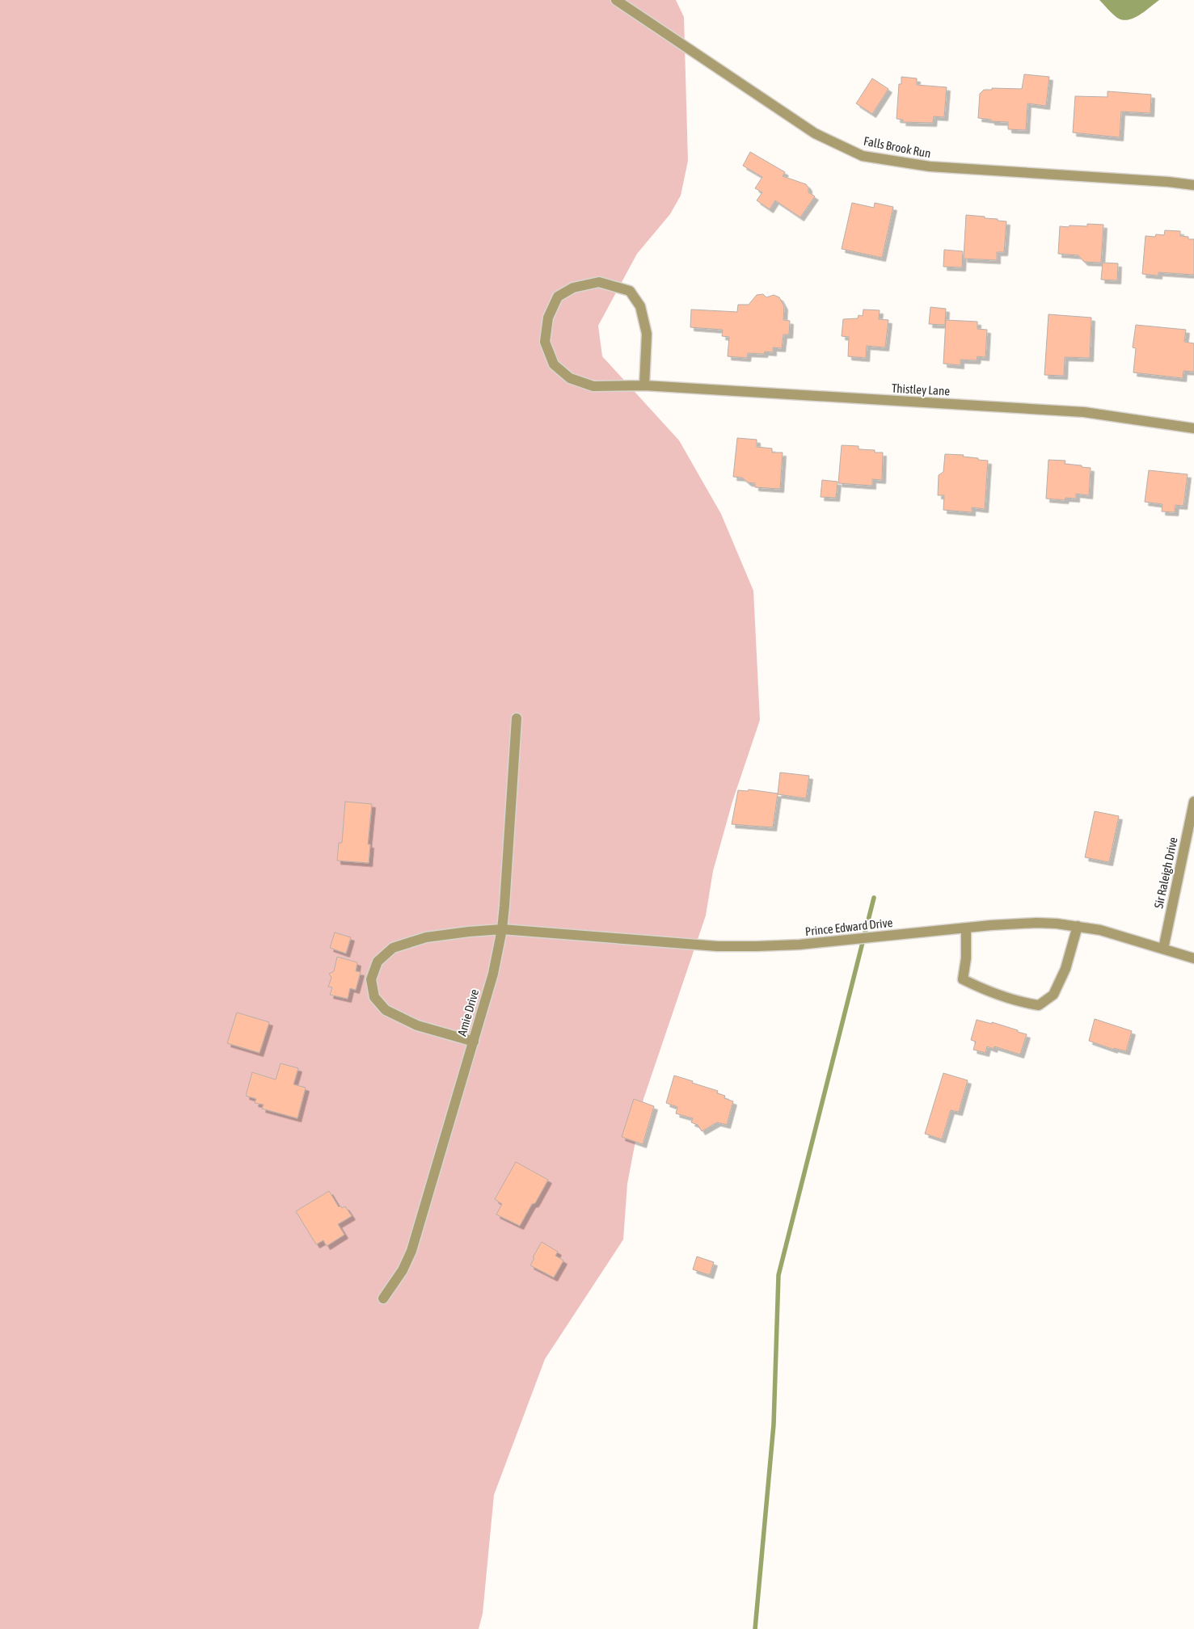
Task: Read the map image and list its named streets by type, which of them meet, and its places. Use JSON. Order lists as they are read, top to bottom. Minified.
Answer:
{"streets":{"street":["Falls Brook Run","Thistley Lane","Sir Raleigh Drive","Prince Edward Drive","Amie Drive"]},"crossings":[["Sir Raleigh Drive","Prince Edward Drive"],["Prince Edward Drive","Amie Drive"]]}
